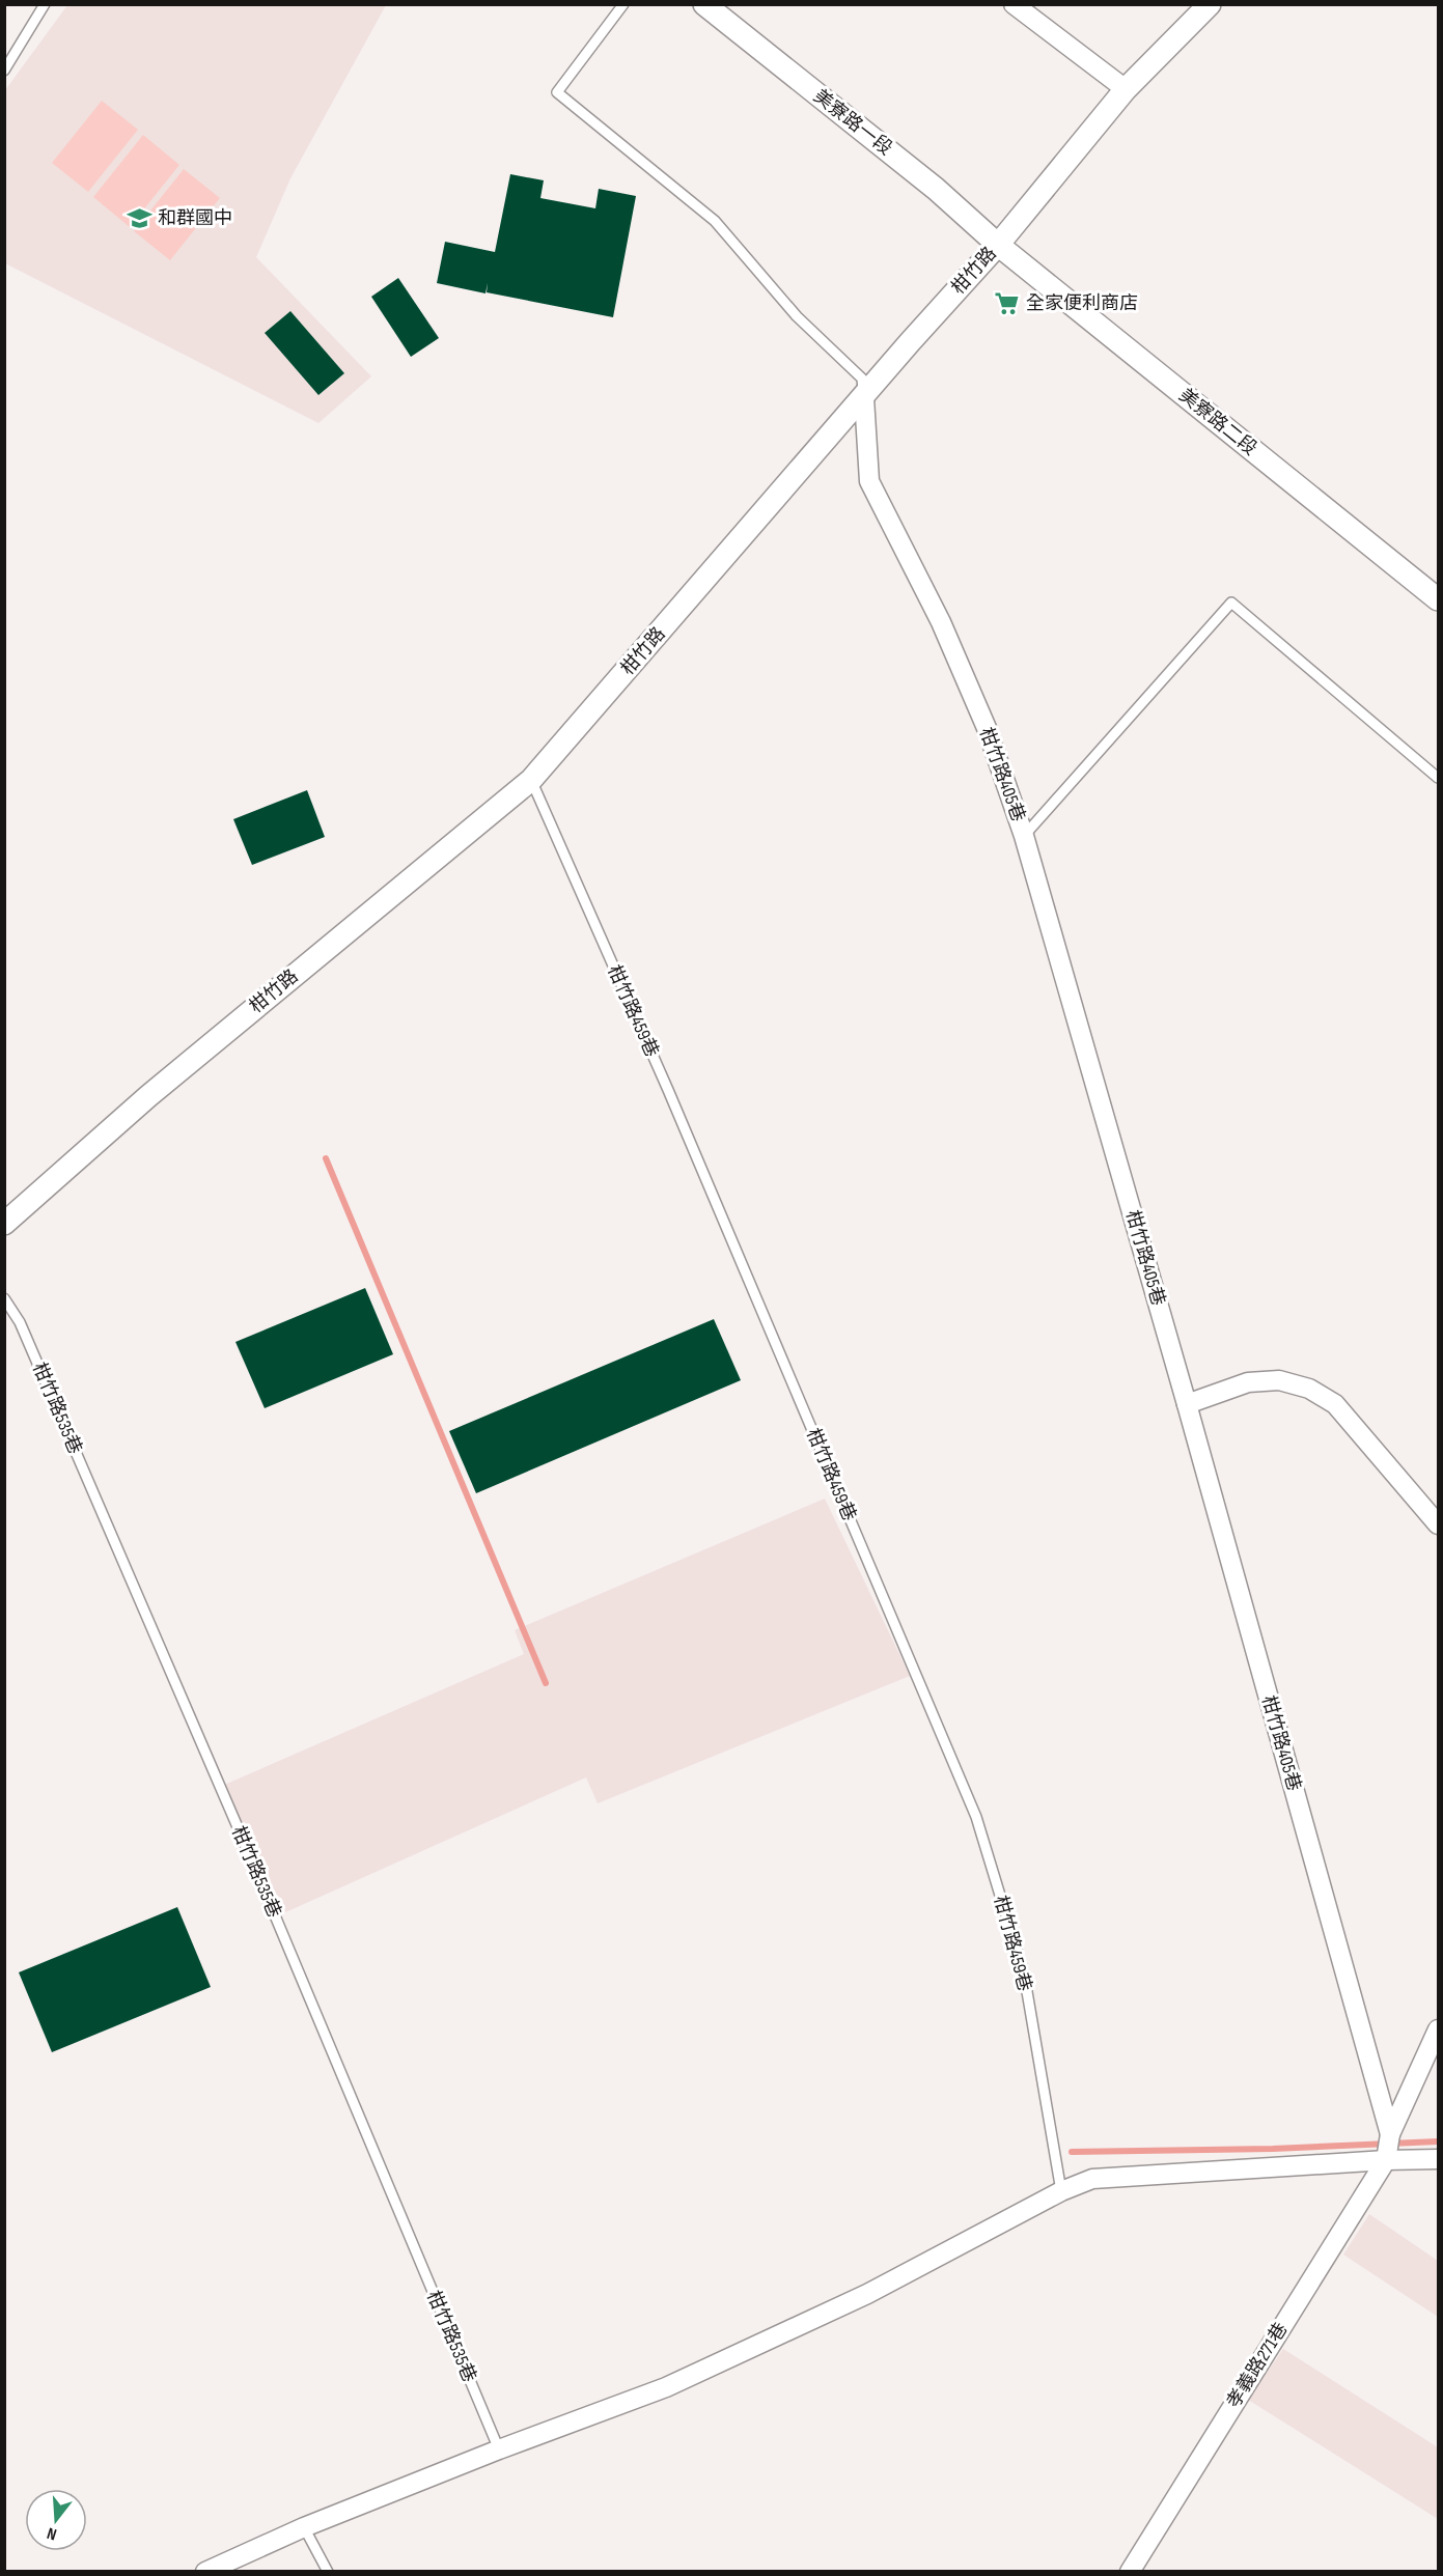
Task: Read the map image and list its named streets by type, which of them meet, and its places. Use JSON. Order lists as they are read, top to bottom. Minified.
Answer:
{"streets":{"street":["美寮路一段","柑竹路","美寮路二段","柑竹路405巷","孝義路271巷"],"lane":["柑竹路459巷","柑竹路535巷"]},"crossings":[["美寮路一段","柑竹路"],["美寮路一段","美寮路二段"],["柑竹路","美寮路二段"],["柑竹路","柑竹路405巷"],["柑竹路","柑竹路459巷"]],"places":{"school or university":["和群國中"],"supermarket":["全家便利商店"]},"north":"bottom"}
